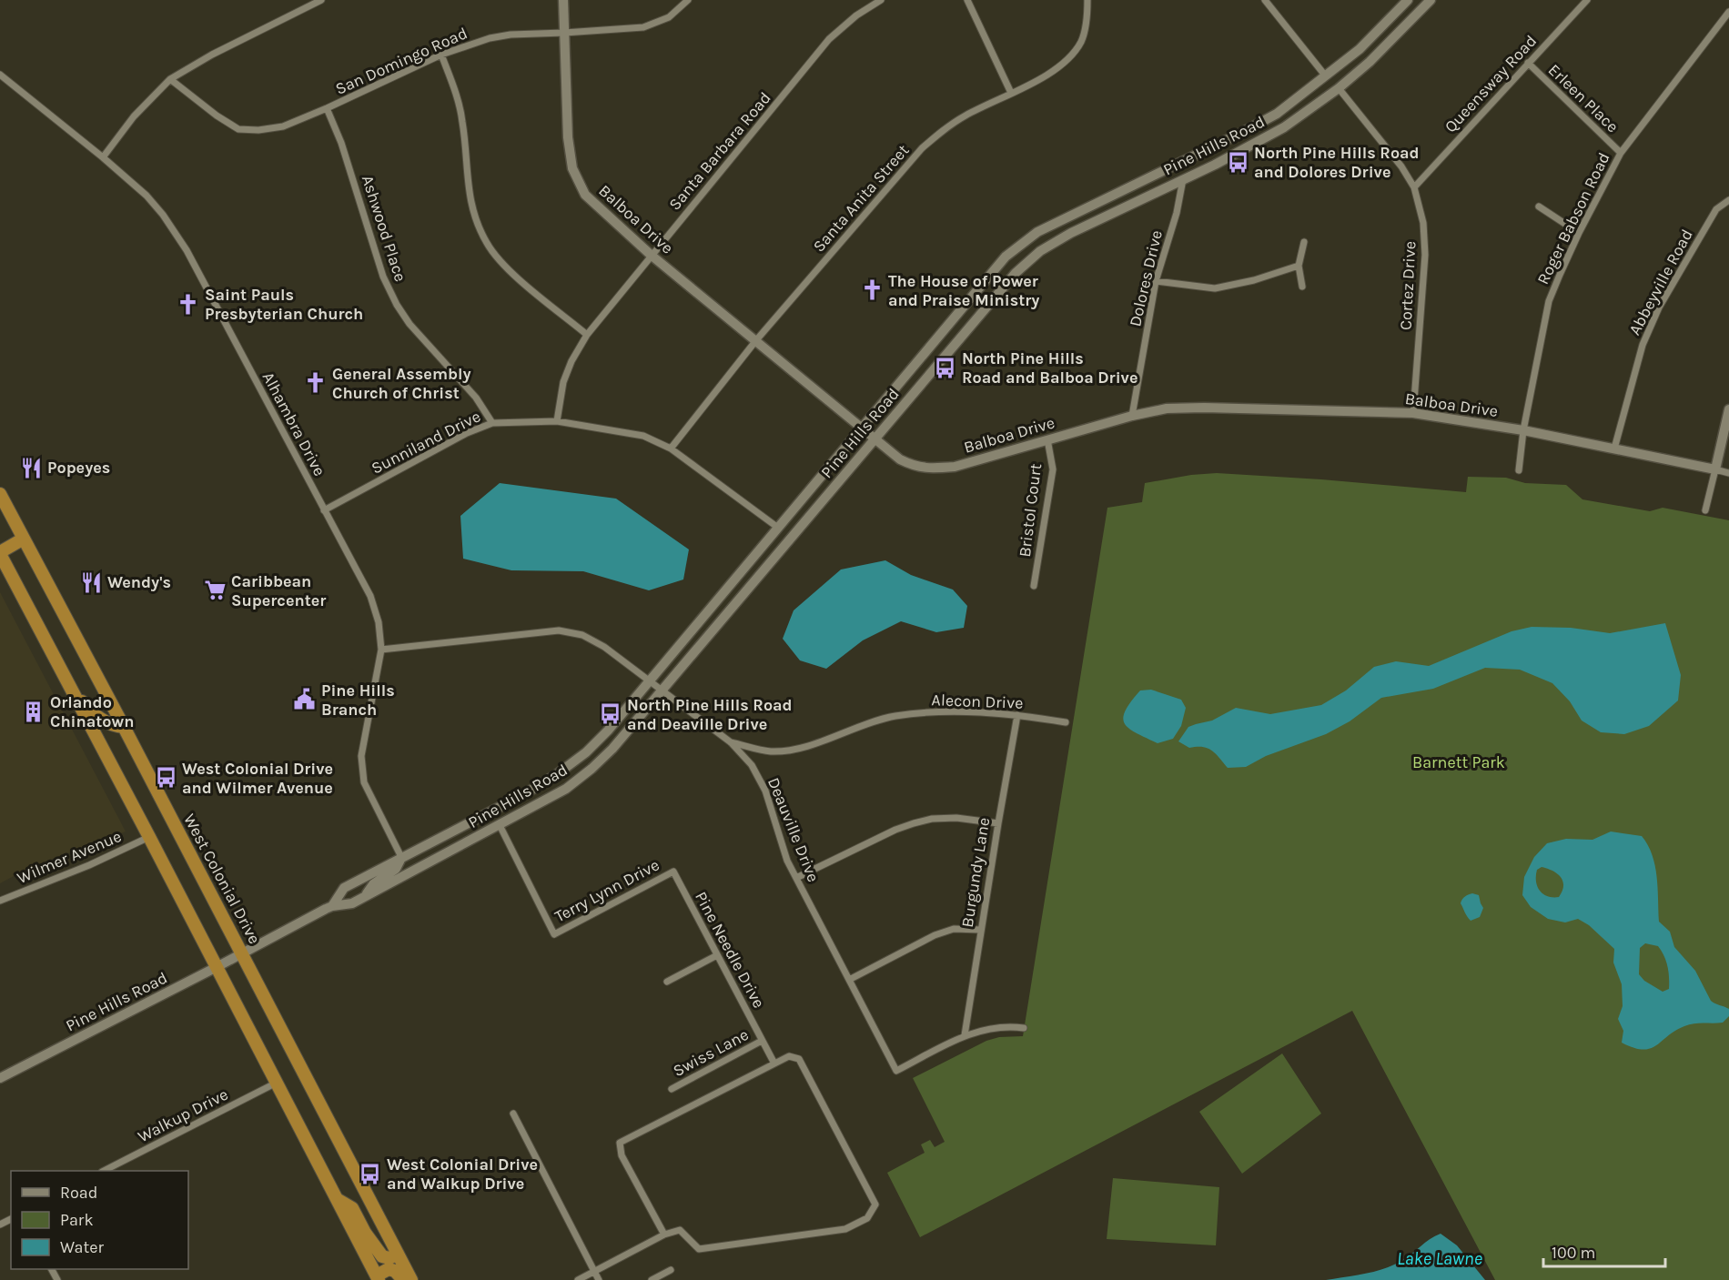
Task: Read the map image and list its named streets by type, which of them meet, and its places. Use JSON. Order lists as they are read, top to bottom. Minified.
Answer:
{"streets":{"highway":["West Colonial Drive"],"main road":["Pine Hills Road","Balboa Drive"],"street":["San Domingo Road","Queensway Road","Erleen Place","Santa Barbara Road","Santa Anita Street","Roger Babson Road","Ashwood Place","Dolores Drive","Abbeyville Road","Cortez Drive","Alhambra Drive","Sunniland Drive","Bristol Court","Alecon Drive","Deauville Drive","Wilmer Avenue","Burgundy Lane","Terry Lynn Drive","Pine Needle Drive","Swiss Lane","Walkup Drive"]},"crossings":[["San Domingo Road","Balboa Drive"],["San Domingo Road","Ashwood Place"],["Queensway Road","Erleen Place"],["Queensway Road","Cortez Drive"],["Erleen Place","Roger Babson Road"],["Pine Hills Road","Balboa Drive"],["Pine Hills Road","Dolores Drive"],["Pine Hills Road","Cortez Drive"],["Pine Hills Road","Alhambra Drive"],["Pine Hills Road","Sunniland Drive"],["Pine Hills Road","Deauville Drive"],["Pine Hills Road","West Colonial Drive"],["Pine Hills Road","Terry Lynn Drive"],["Santa Barbara Road","Balboa Drive"],["Santa Barbara Road","Sunniland Drive"],["Santa Anita Street","Balboa Drive"],["Santa Anita Street","Sunniland Drive"],["Roger Babson Road","Balboa Drive"],["Balboa Drive","Dolores Drive"],["Balboa Drive","Abbeyville Road"],["Balboa Drive","Cortez Drive"],["Balboa Drive","Bristol Court"],["Ashwood Place","Sunniland Drive"],["Alhambra Drive","Sunniland Drive"],["Alhambra Drive","Deauville Drive"],["Alecon Drive","Deauville Drive"],["Alecon Drive","Burgundy Lane"],["Deauville Drive","Burgundy Lane"],["Terry Lynn Drive","Pine Needle Drive"],["Pine Needle Drive","Swiss Lane"]],"water":["Lake Lawne"],"parks":["Barnett Park"],"places":{"bus stop":["North Pine Hills Road and Dolores Drive","North Pine Hills Road and Balboa Drive","North Pine Hills Road and Deaville Drive","West Colonial Drive and Wilmer Avenue","West Colonial Drive and Walkup Drive"],"church":["The House of Power and Praise Ministry","Saint Pauls Presbyterian Church","General Assembly Church of Christ"],"restaurant":["Popeyes","Wendy's"],"supermarket":["Caribbean Supercenter"],"public building":["Pine Hills Branch"],"building":["Orlando Chinatown"]},"legend":["Road","Park","Water"],"scale_bar":"100 m"}
